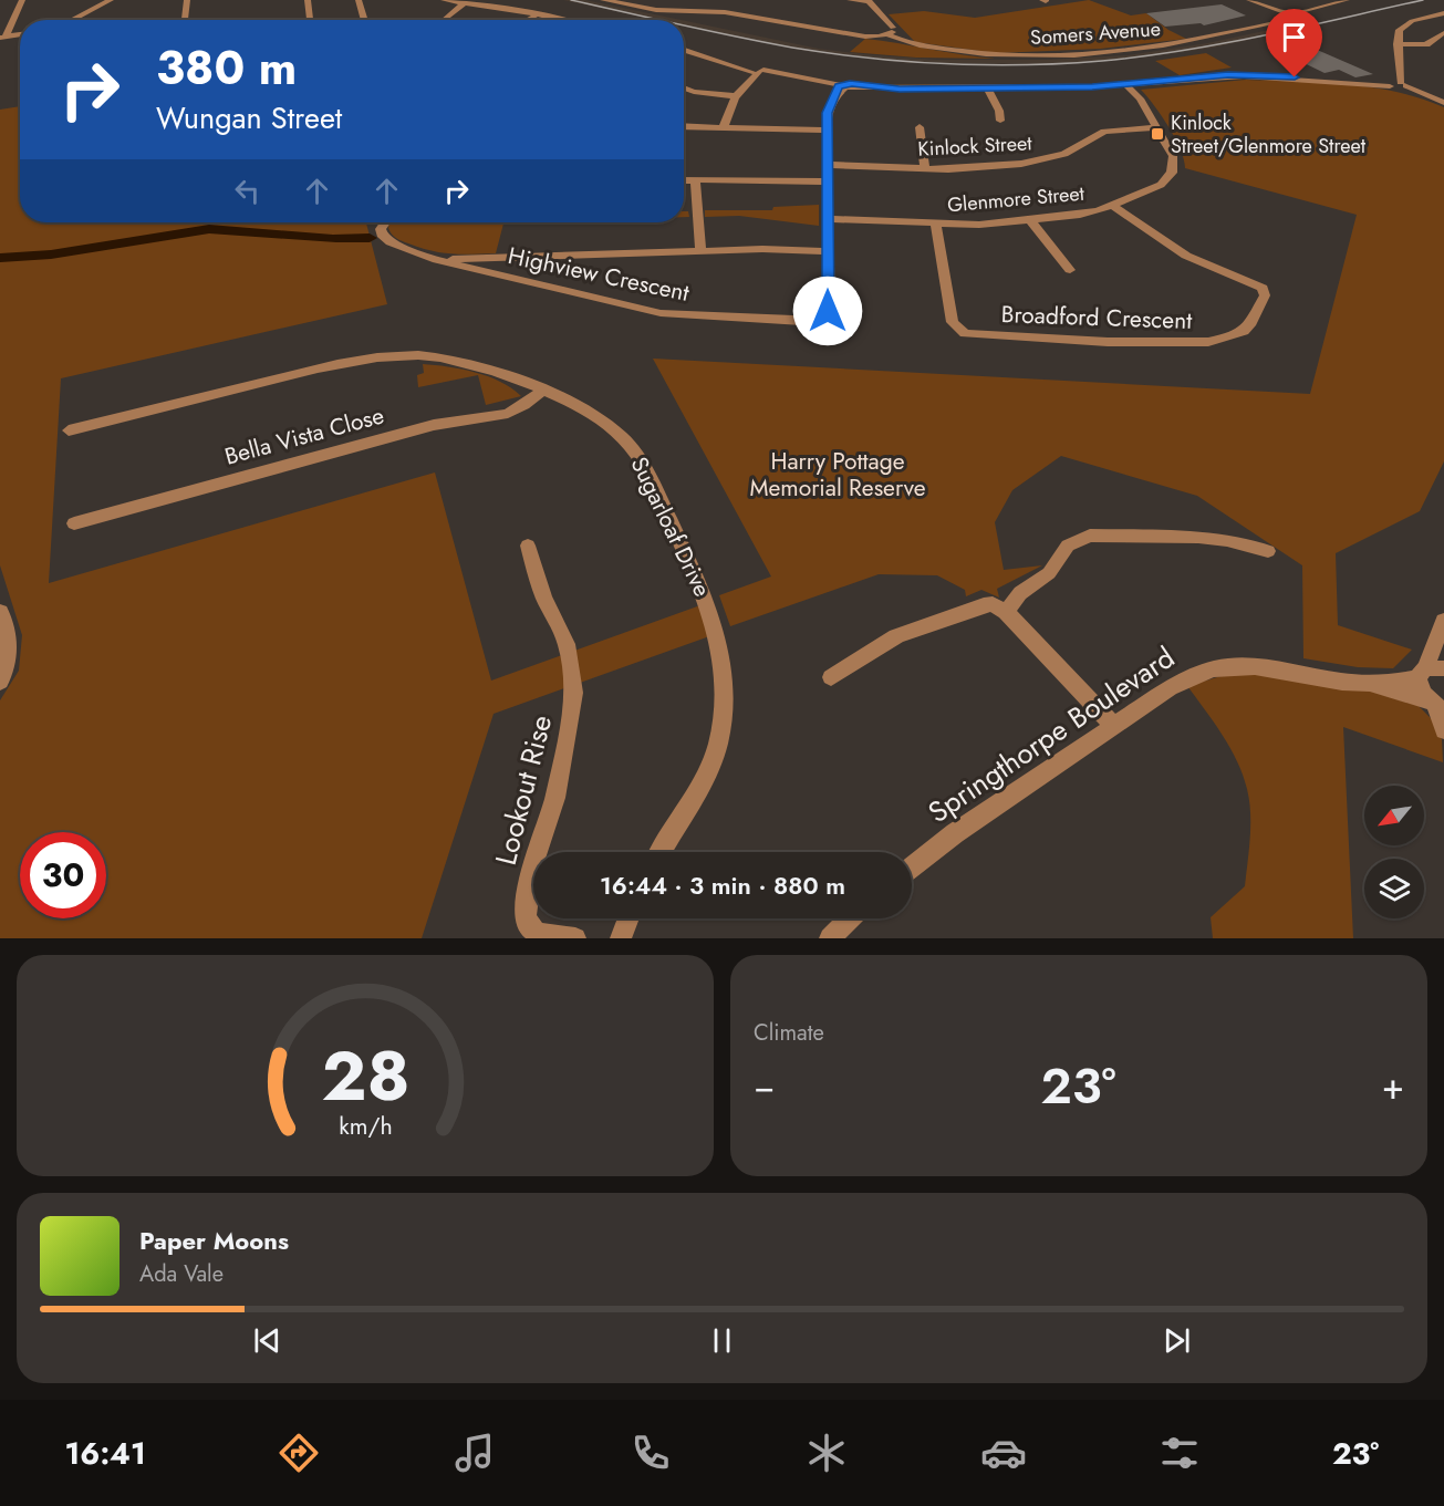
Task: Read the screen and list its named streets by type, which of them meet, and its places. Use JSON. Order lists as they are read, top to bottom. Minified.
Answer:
{"streets":{"street":["Somers Avenue","Kinlock Street","Glenmore Street","Highview Crescent","Broadford Crescent","Bella Vista Close","Sugarloaf Drive","Springthorpe Boulevard","Lookout Rise"]},"crossings":[["Kinlock Street","Glenmore Street"],["Kinlock Street","Highview Crescent"],["Glenmore Street","Highview Crescent"],["Glenmore Street","Broadford Crescent"],["Bella Vista Close","Sugarloaf Drive"]],"parks":["Harry Pottage Memorial Reserve"],"places":{"transit":["Kinlock Street/Glenmore Street"]},"north":"bottom left","page":{"turn":["380 m","Wungan Street"],"limit":"30","trip":"16:44 · 3 min · 880 m","tile":"Climate","heat":["−","23°","+"],"song":["Paper Moons","Ada Vale"],"tabs":["16:41","23°"],"gauge":["28","km/h"]}}
